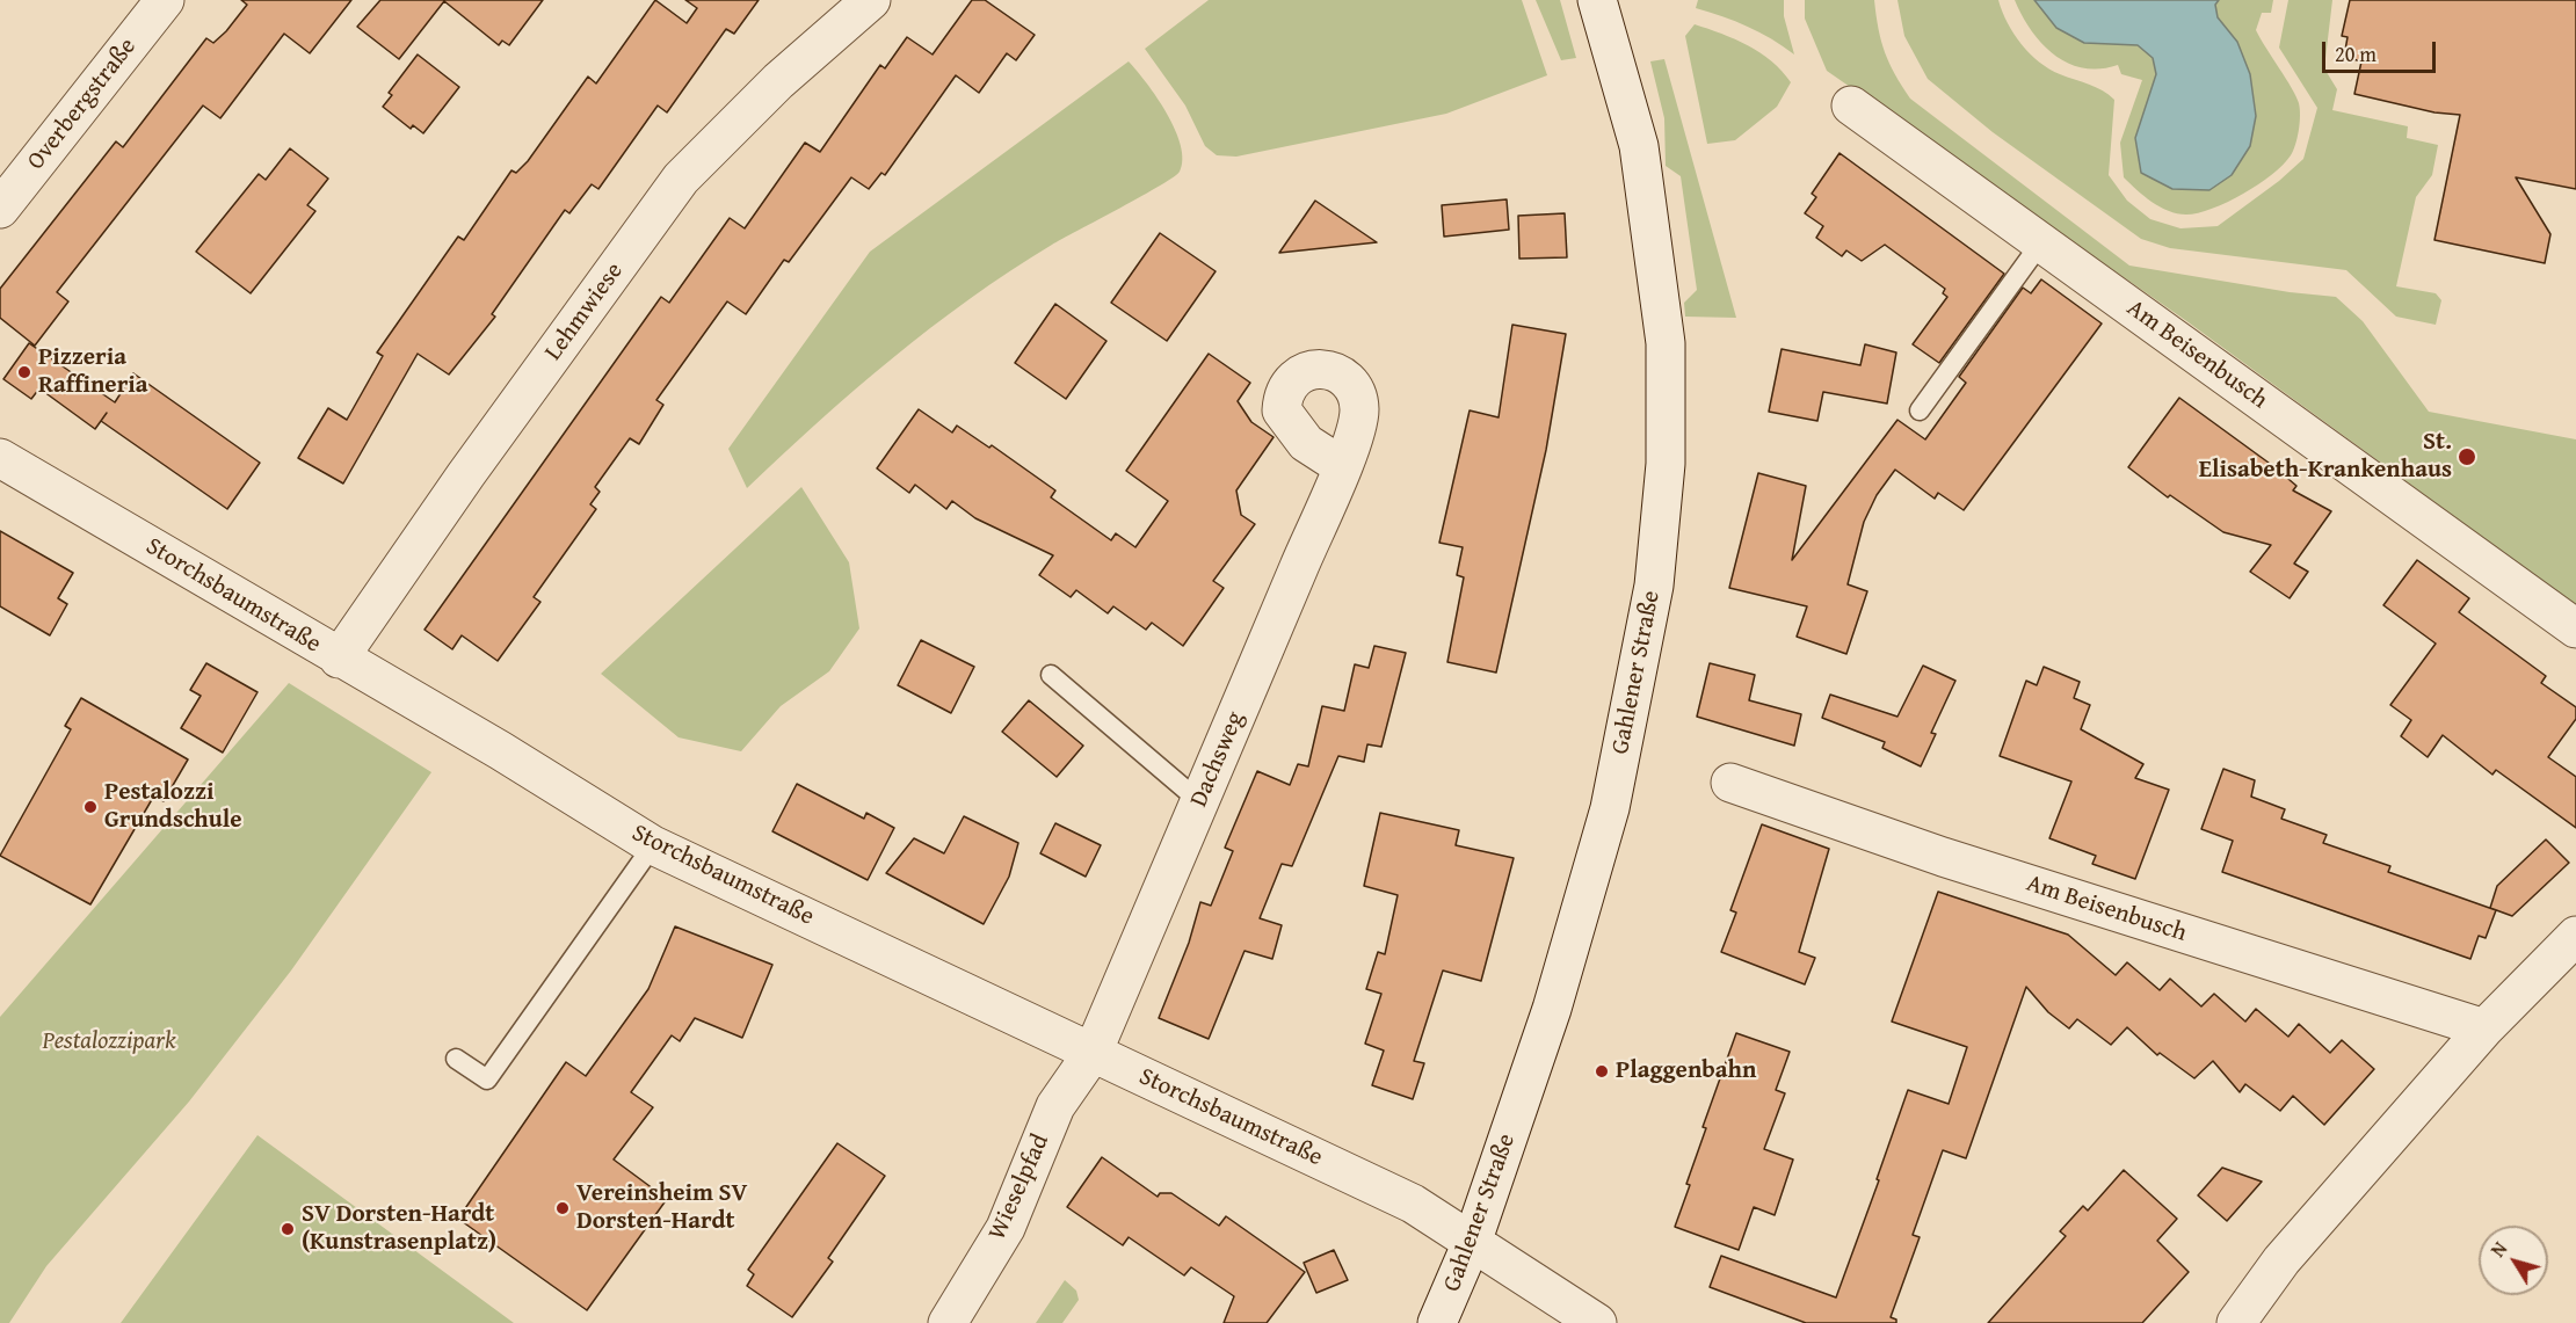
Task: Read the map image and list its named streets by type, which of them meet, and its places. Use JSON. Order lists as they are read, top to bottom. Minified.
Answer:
{"streets":{"street":["Overbergstraße","Lehmwiese","Am Beisenbusch","Storchsbaumstraße","Gahlener Straße","Dachsweg","Wieselpfad"]},"crossings":[["Lehmwiese","Storchsbaumstraße"],["Storchsbaumstraße","Gahlener Straße"],["Storchsbaumstraße","Dachsweg"],["Storchsbaumstraße","Wieselpfad"],["Dachsweg","Wieselpfad"]],"parks":["Pestalozzipark"],"places":["Pizzeria Raffineria","St. Elisabeth-Krankenhaus","Pestalozzi Grundschule","Plaggenbahn","Vereinsheim SV Dorsten-Hardt","SV Dorsten-Hardt (Kunstrasenplatz)"],"scale_bar":"20 m","north":"top left"}
